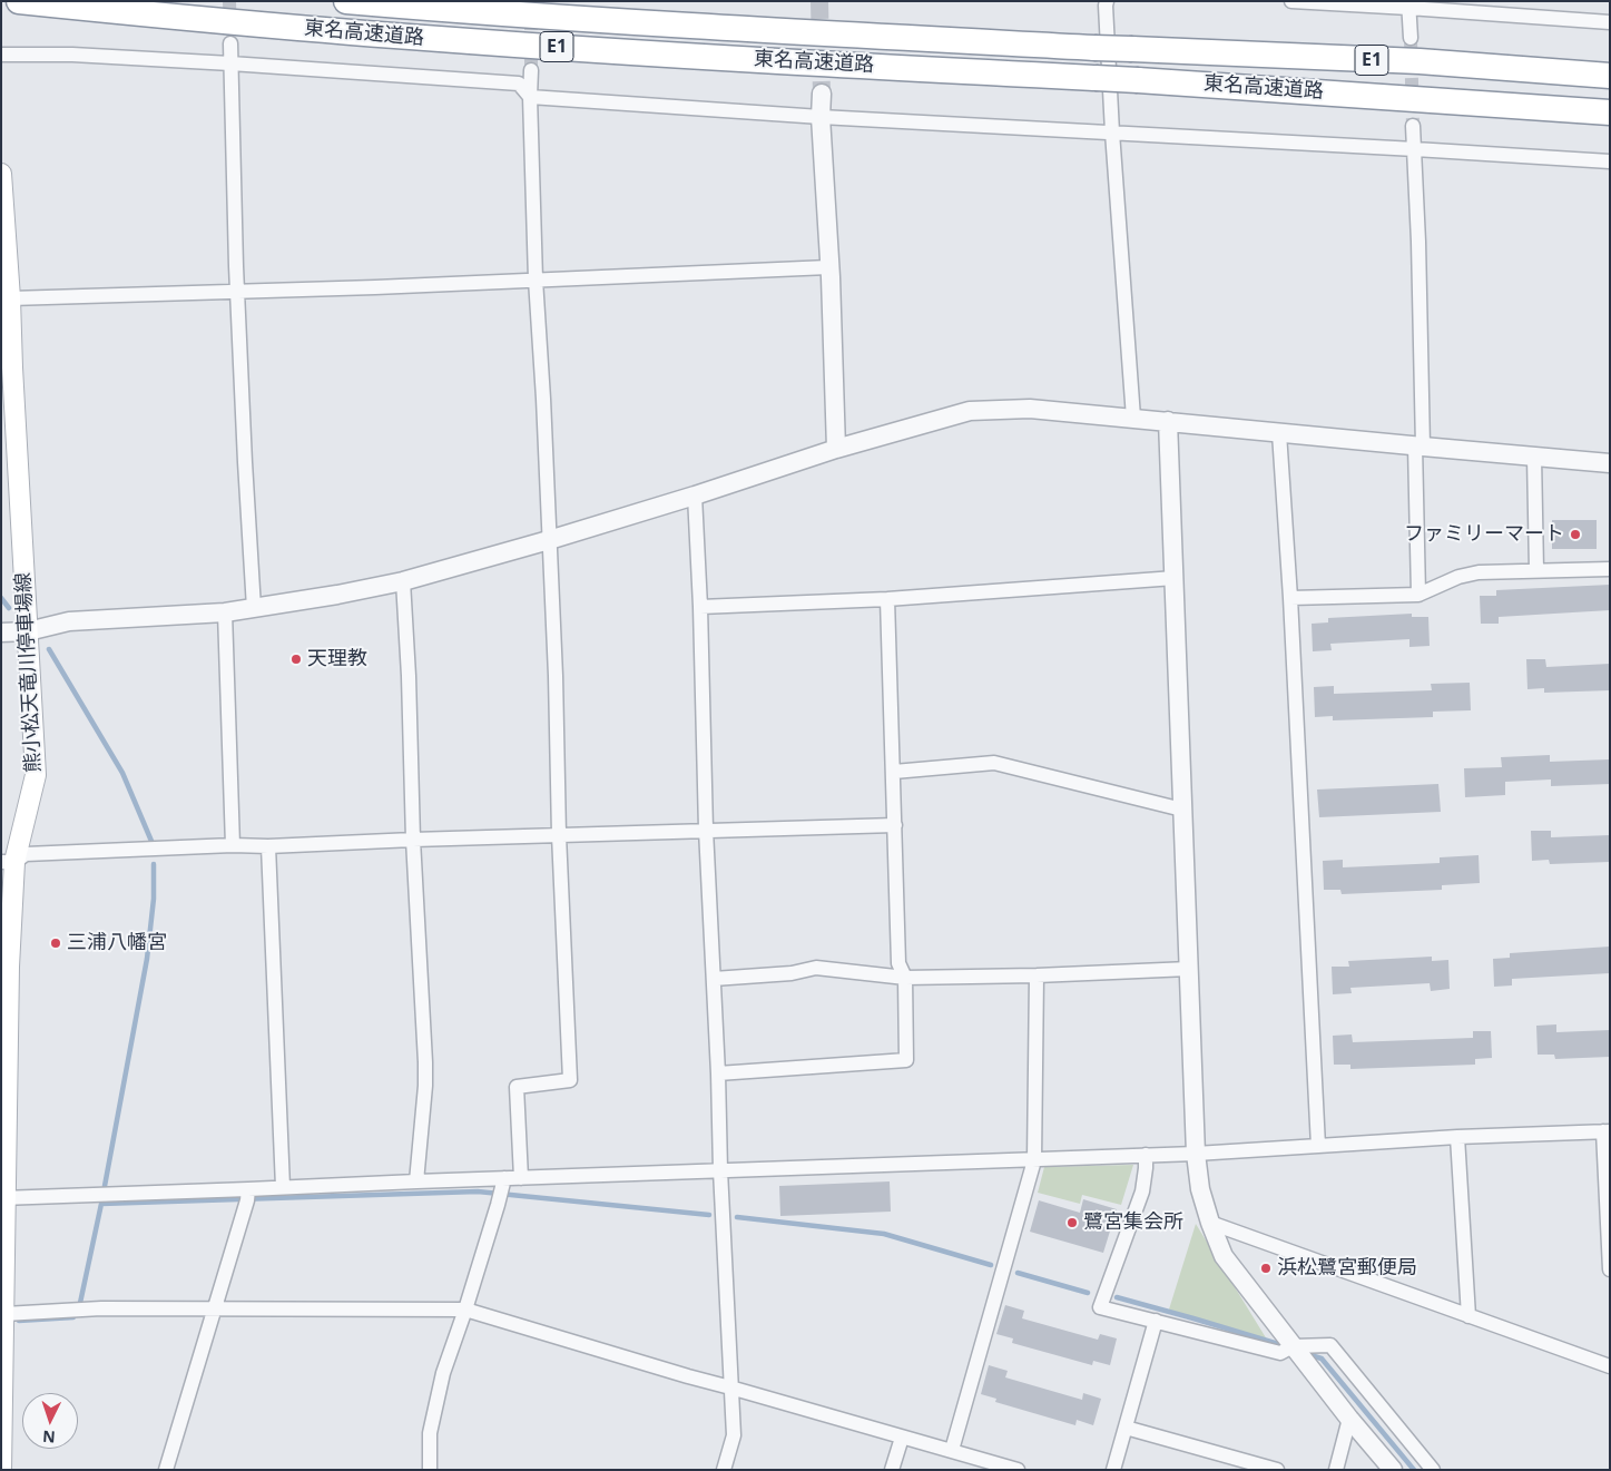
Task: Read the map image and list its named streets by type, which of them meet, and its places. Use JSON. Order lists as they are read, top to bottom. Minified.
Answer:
{"streets":{"highway":["東名高速道路","E1"],"main road":["熊小松天竜川停車場線"]},"places":["ファミリーマート","天理教","三浦八幡宮","鷺宮集会所","浜松鷺宮郵便局"],"north":"bottom"}
